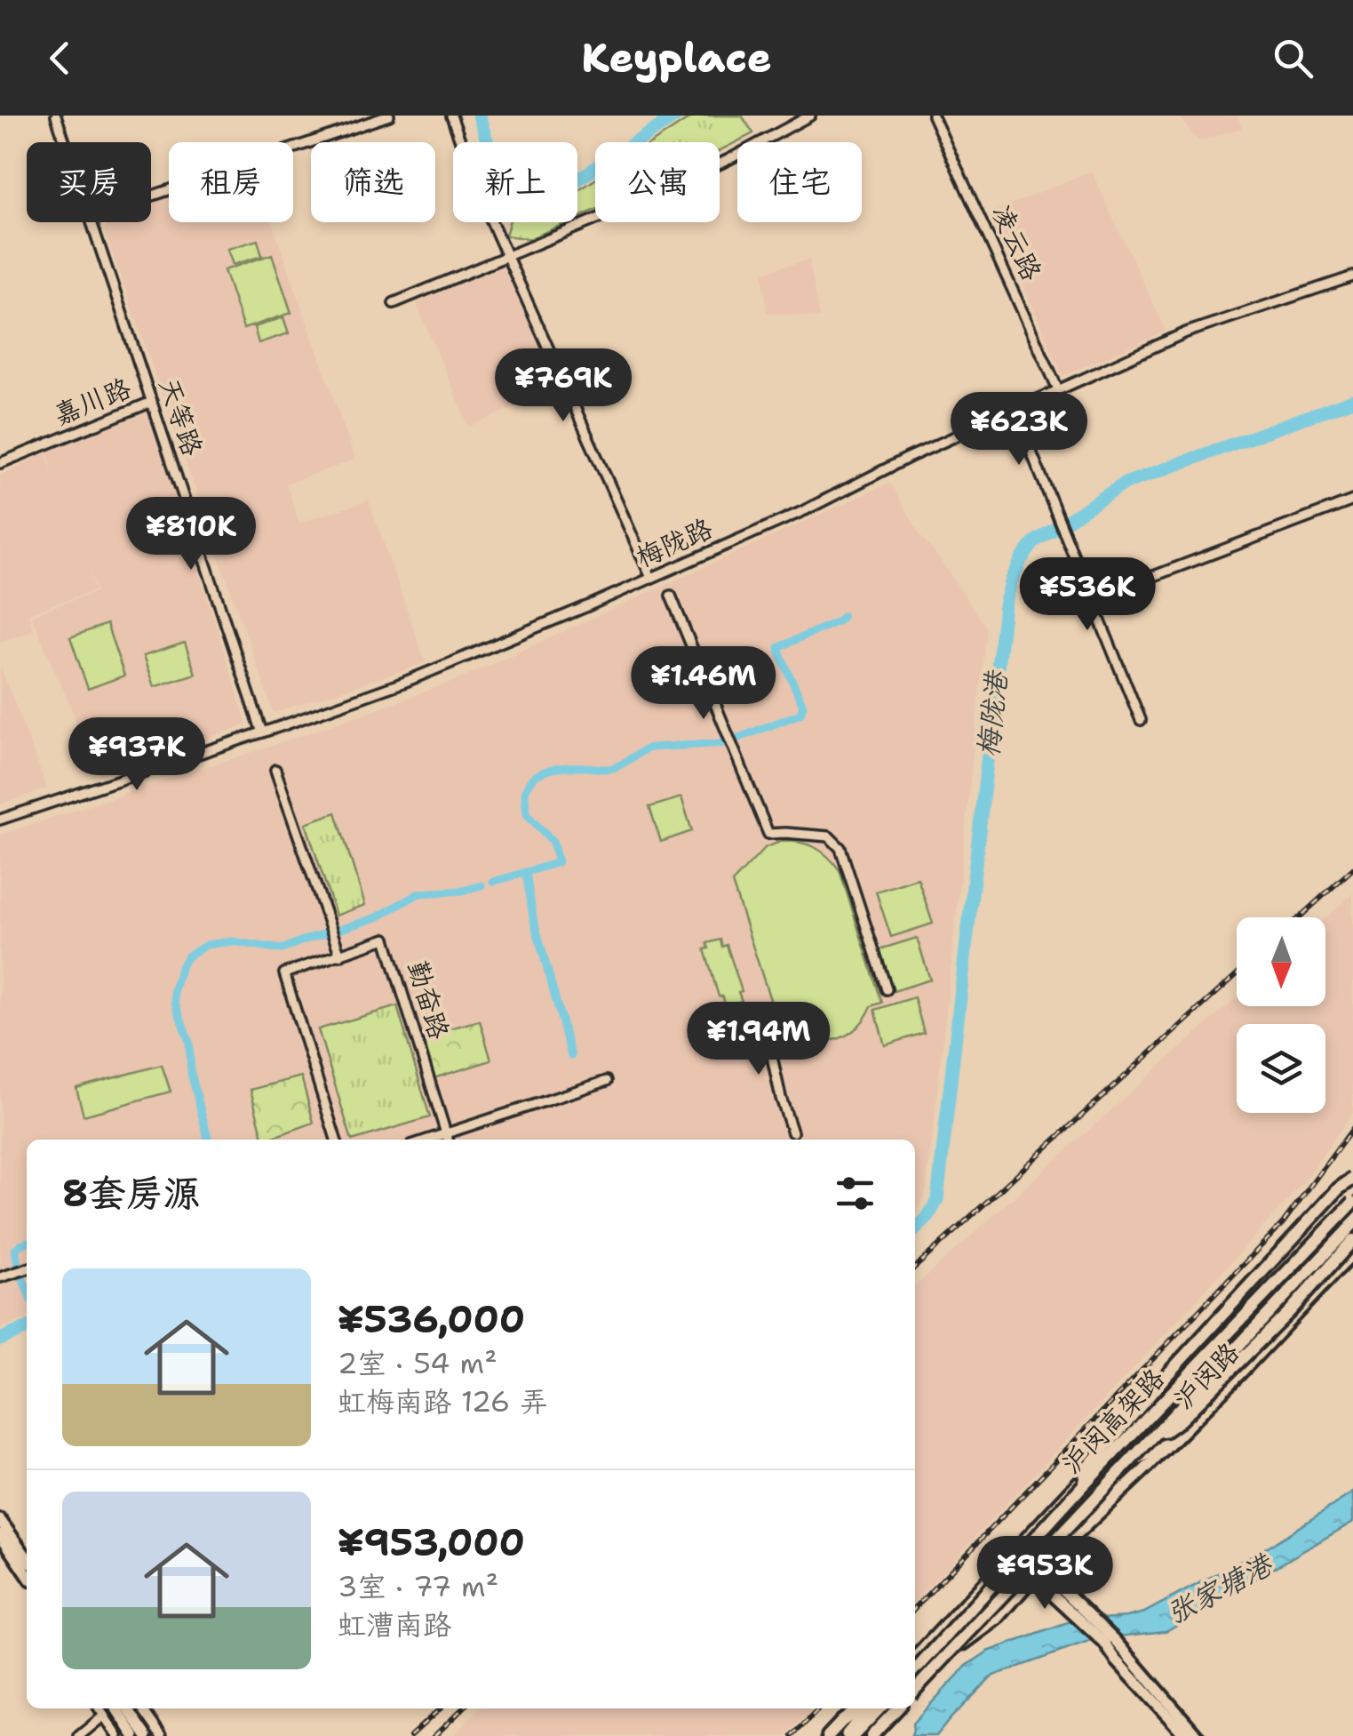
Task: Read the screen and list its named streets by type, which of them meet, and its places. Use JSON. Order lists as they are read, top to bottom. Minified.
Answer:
{"streets":{"highway":["沪闵高架路"],"main road":["沪闵路"],"street":["凌云路","嘉川路","天等路","梅陇路","勤奋路"]},"crossings":[["凌云路","梅陇路"],["嘉川路","天等路"],["天等路","梅陇路"],["沪闵路","沪闵高架路"]],"water":["梅陇港","张家塘港"],"north":"bottom","page":{"header":"Keyplace","chip":["买房","租房","筛选","新上","公寓","住宅"],"price":["¥769K","¥623K","¥810K","¥536K","¥1.46M","¥937K","¥1.94M","¥953K"],"heading":"8套房源","list":[{"name":"¥536,000","note":"2室 · 54 m² · 虹梅南路 126 弄"},{"name":"¥953,000","note":"3室 · 77 m² · 虹漕南路"}]}}
